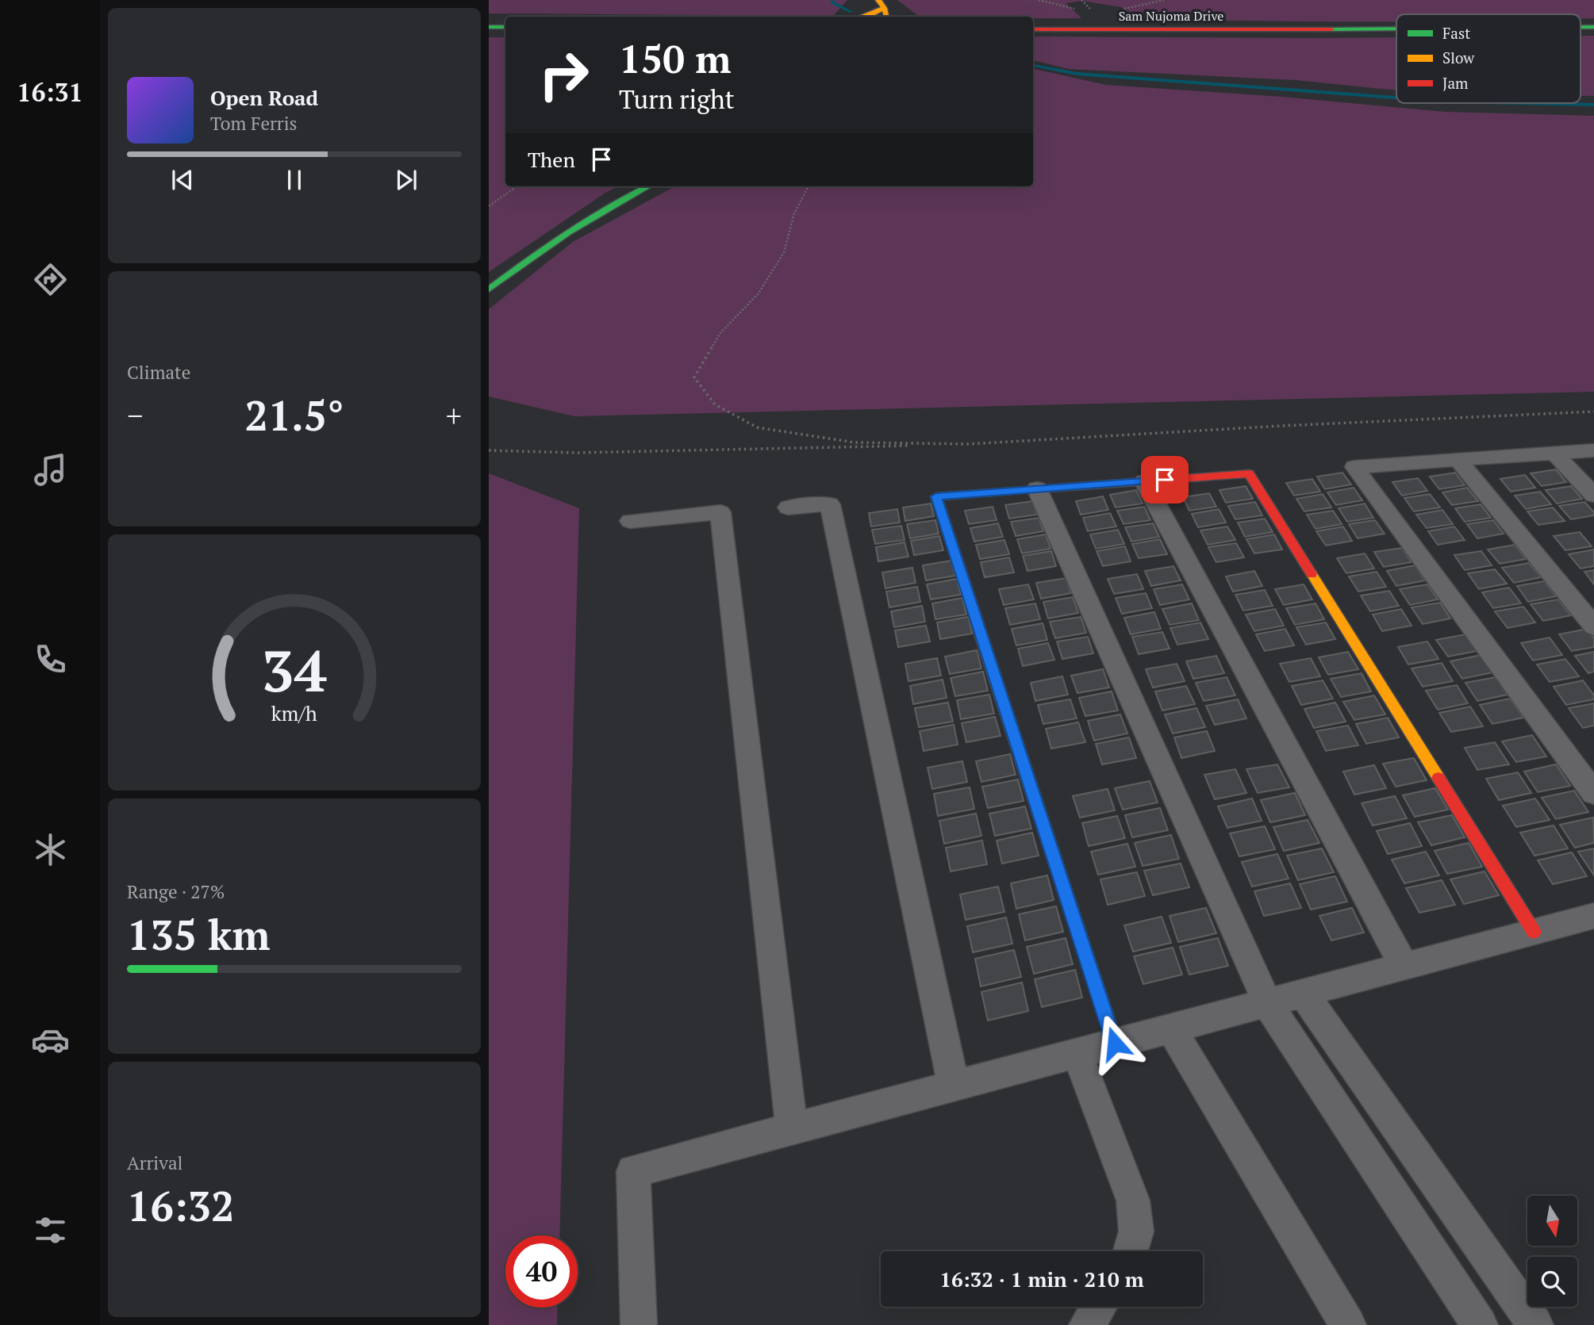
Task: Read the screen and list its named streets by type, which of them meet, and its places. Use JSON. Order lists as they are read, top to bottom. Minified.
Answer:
{"streets":{"main road":["Sam Nujoma Drive"]},"legend":["Fast","Slow","Jam"],"north":"bottom","page":{"tabs":"16:31","turn":["150 m","Turn right"],"song":["Open Road","Tom Ferris"],"then":"Then","tile":["Climate",["Range · 27%","135 km"],["Arrival","16:32"]],"heat":["−","21.5°","+"],"limit":"40","trip":"16:32 · 1 min · 210 m","gauge":["34","km/h"]}}
